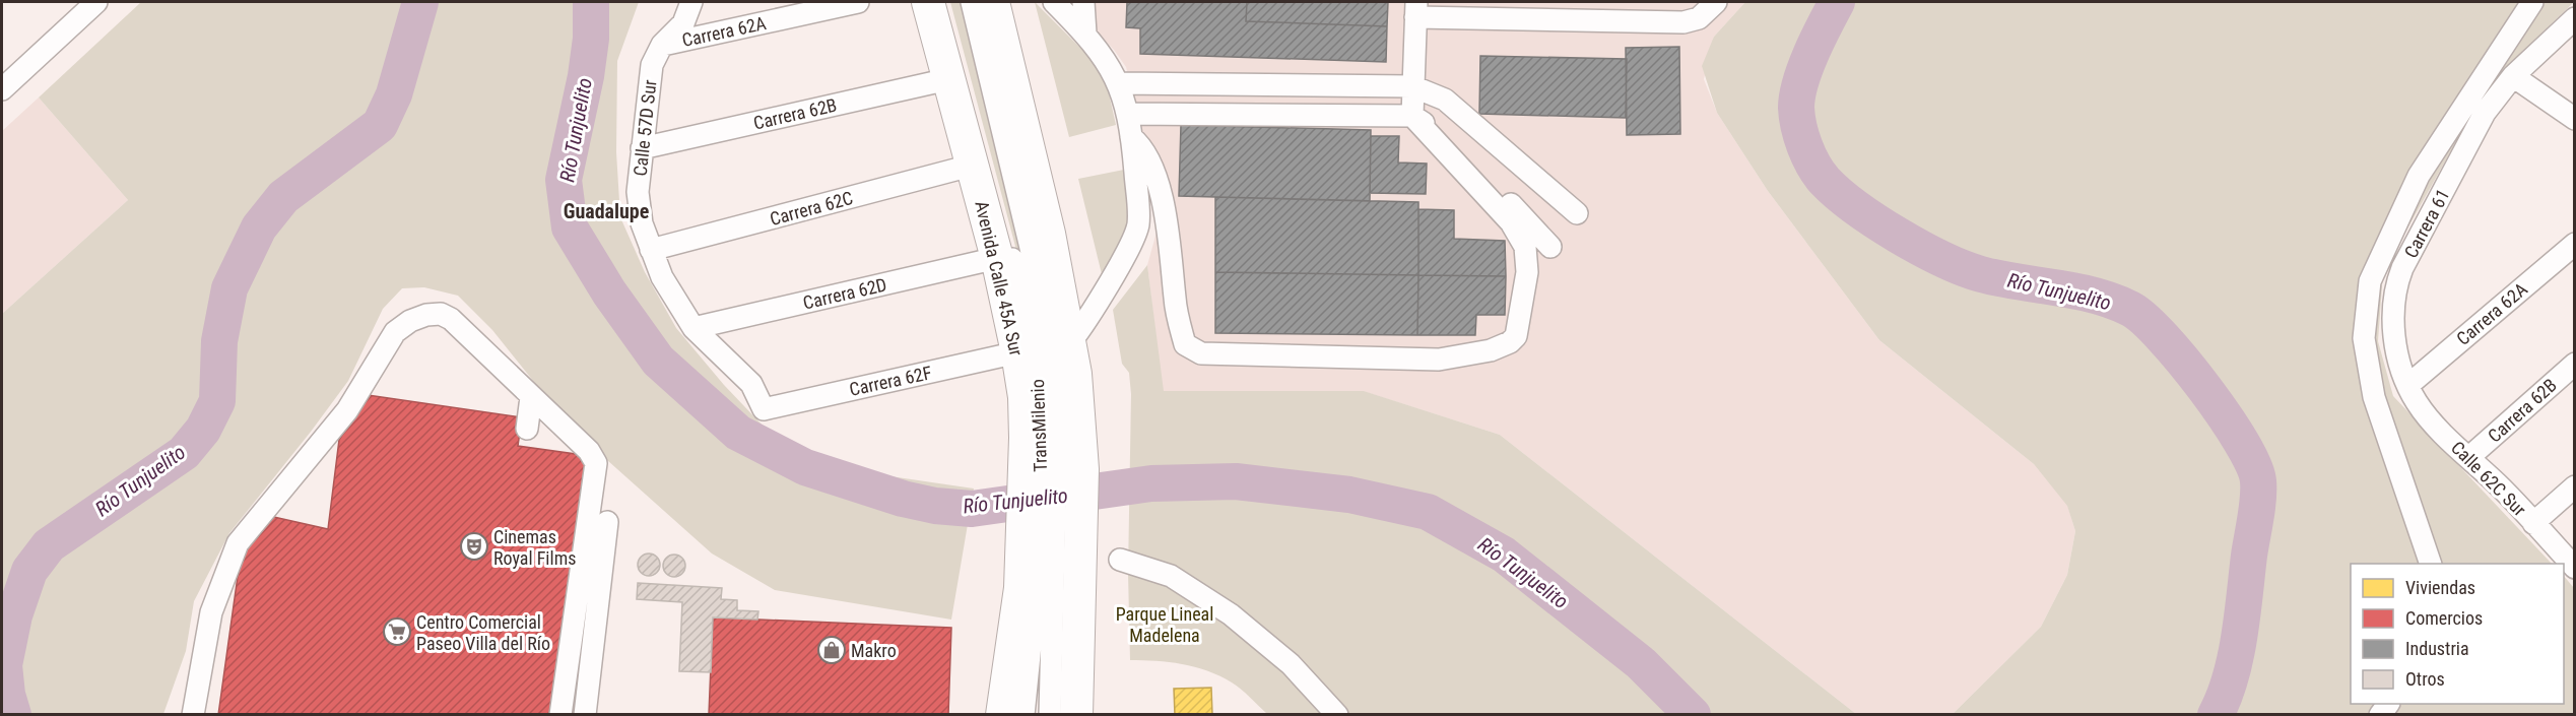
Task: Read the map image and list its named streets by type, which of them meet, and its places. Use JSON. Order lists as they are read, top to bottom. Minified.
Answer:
{"streets":{"highway":["Avenida Calle 45A Sur"],"street":["Carrera 62A","Carrera 62B","Calle 57D Sur","Carrera 62C","Carrera 61","Carrera 62D","Carrera 62F","TransMilenio","Calle 62C Sur"]},"crossings":[["Carrera 62A","Calle 57D Sur"],["Carrera 62A","Carrera 61"],["Carrera 62A","Calle 62C Sur"],["Carrera 62B","Calle 57D Sur"],["Carrera 62B","Avenida Calle 45A Sur"],["Carrera 62B","Calle 62C Sur"],["Calle 57D Sur","Carrera 62C"],["Calle 57D Sur","Carrera 62D"],["Calle 57D Sur","Carrera 62F"],["Carrera 62C","Avenida Calle 45A Sur"],["Carrera 61","Calle 62C Sur"],["Avenida Calle 45A Sur","Carrera 62D"],["Avenida Calle 45A Sur","Carrera 62F"],["Avenida Calle 45A Sur","TransMilenio"]],"districts":["Guadalupe"],"water":["Río Tunjuelito"],"parks":["Parque Lineal Madelena"],"places":{"theatre":["Cinemas Royal Films"],"supermarket":["Centro Comercial Paseo Villa del Río"],"shop":["Makro"]},"legend":["Viviendas","Comercios","Industria","Otros"]}
